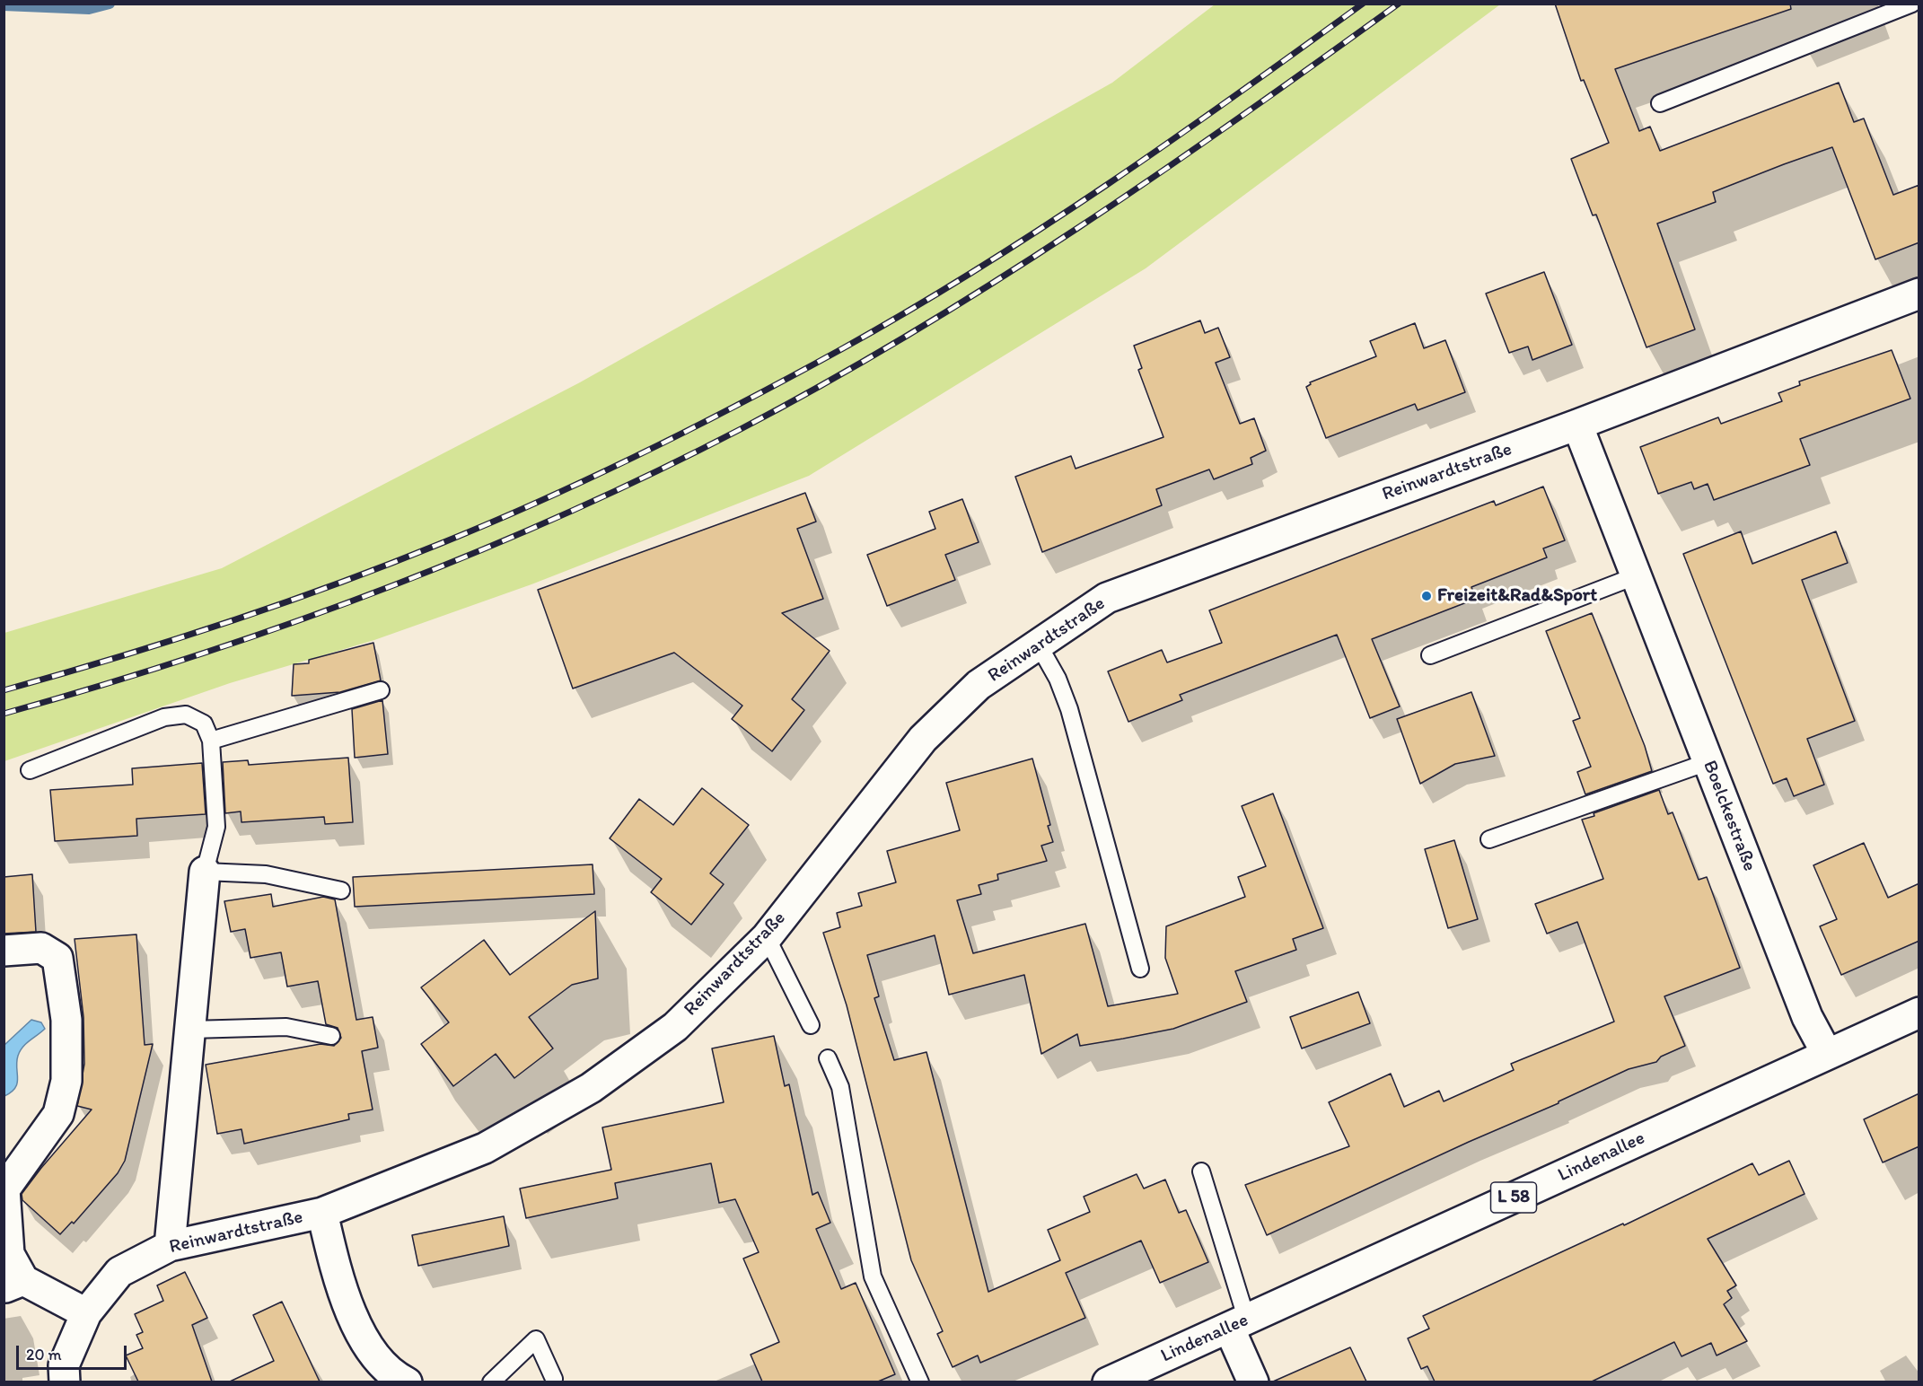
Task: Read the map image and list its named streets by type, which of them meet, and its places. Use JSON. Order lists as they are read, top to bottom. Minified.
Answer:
{"streets":{"street":["Reinwardtstraße","Boelckestraße","Lindenallee","L 58"]},"crossings":[["Reinwardtstraße","Boelckestraße"],["Boelckestraße","Lindenallee"]],"places":["Freizeit&Rad&Sport"],"scale_bar":"20 m"}
